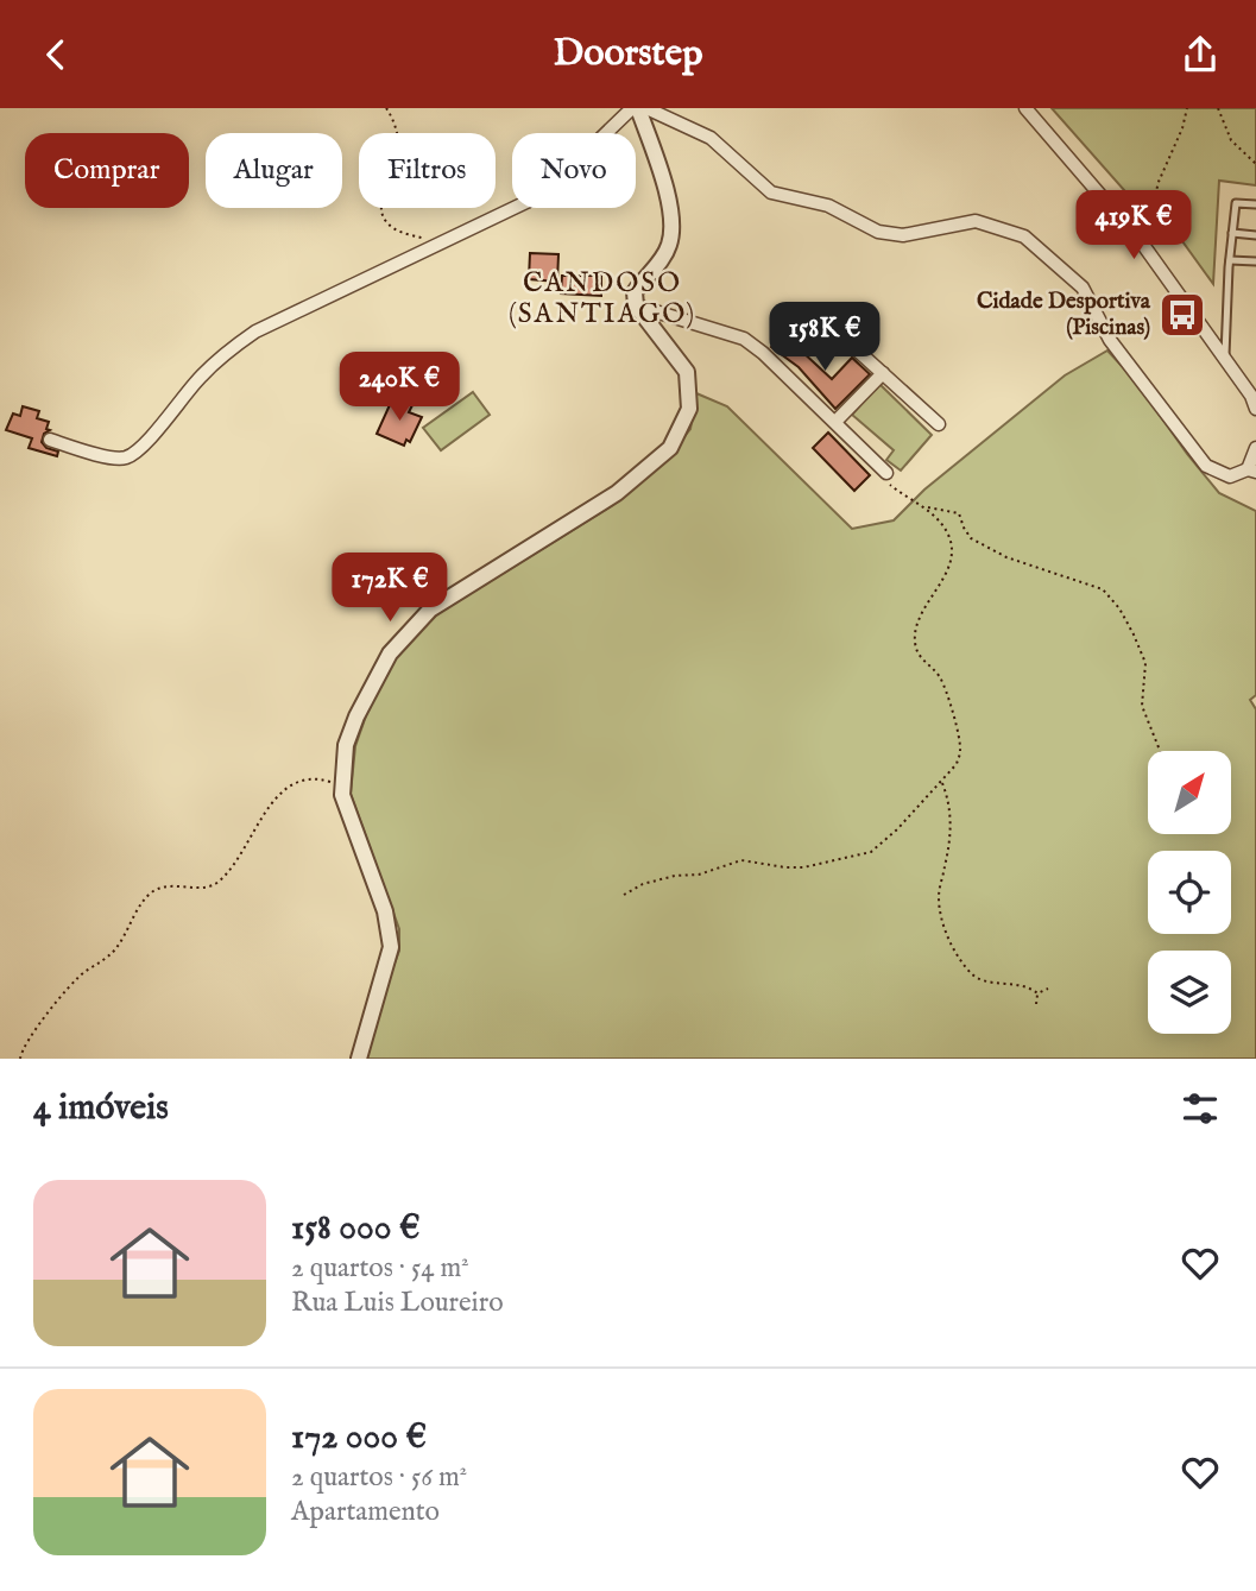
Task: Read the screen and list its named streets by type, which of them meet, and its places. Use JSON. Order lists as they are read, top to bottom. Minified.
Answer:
{"districts":["CANDOSO (SANTIAGO)"],"places":{"bus stop":["Cidade Desportiva (Piscinas)"]},"north":"top right","page":{"header":"Doorstep","chip":["Comprar","Alugar","Filtros","Novo"],"price":["419K €","158K €","240K €","172K €"],"heading":"4 imóveis","list":[{"name":"158 000 €","note":"2 quartos · 54 m² · Rua Luis Loureiro"},{"name":"172 000 €","note":"2 quartos · 56 m² · Apartamento"}]}}
